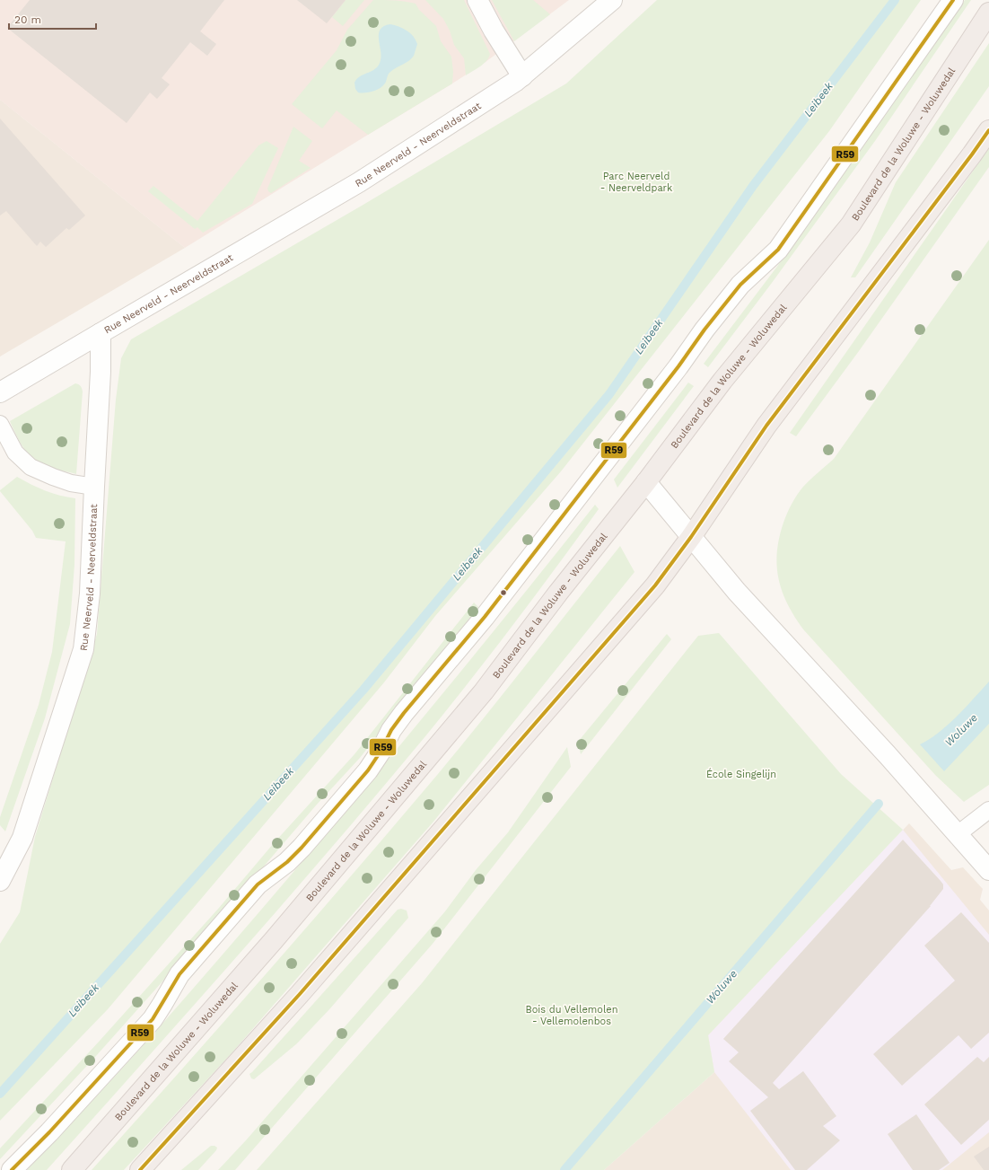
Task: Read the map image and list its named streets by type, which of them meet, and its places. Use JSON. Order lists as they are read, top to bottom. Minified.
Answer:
{"streets":{"highway":["Boulevard de la Woluwe - Woluwedal"],"street":["Rue Neerveld - Neerveldstraat"]},"water":["Leibeek","Woluwe"],"parks":["Parc Neerveld - Neerveldpark","École Singelijn","Bois du Vellemolen - Vellemolenbos"],"lines":["transit line R59"],"scale_bar":"20 m"}
